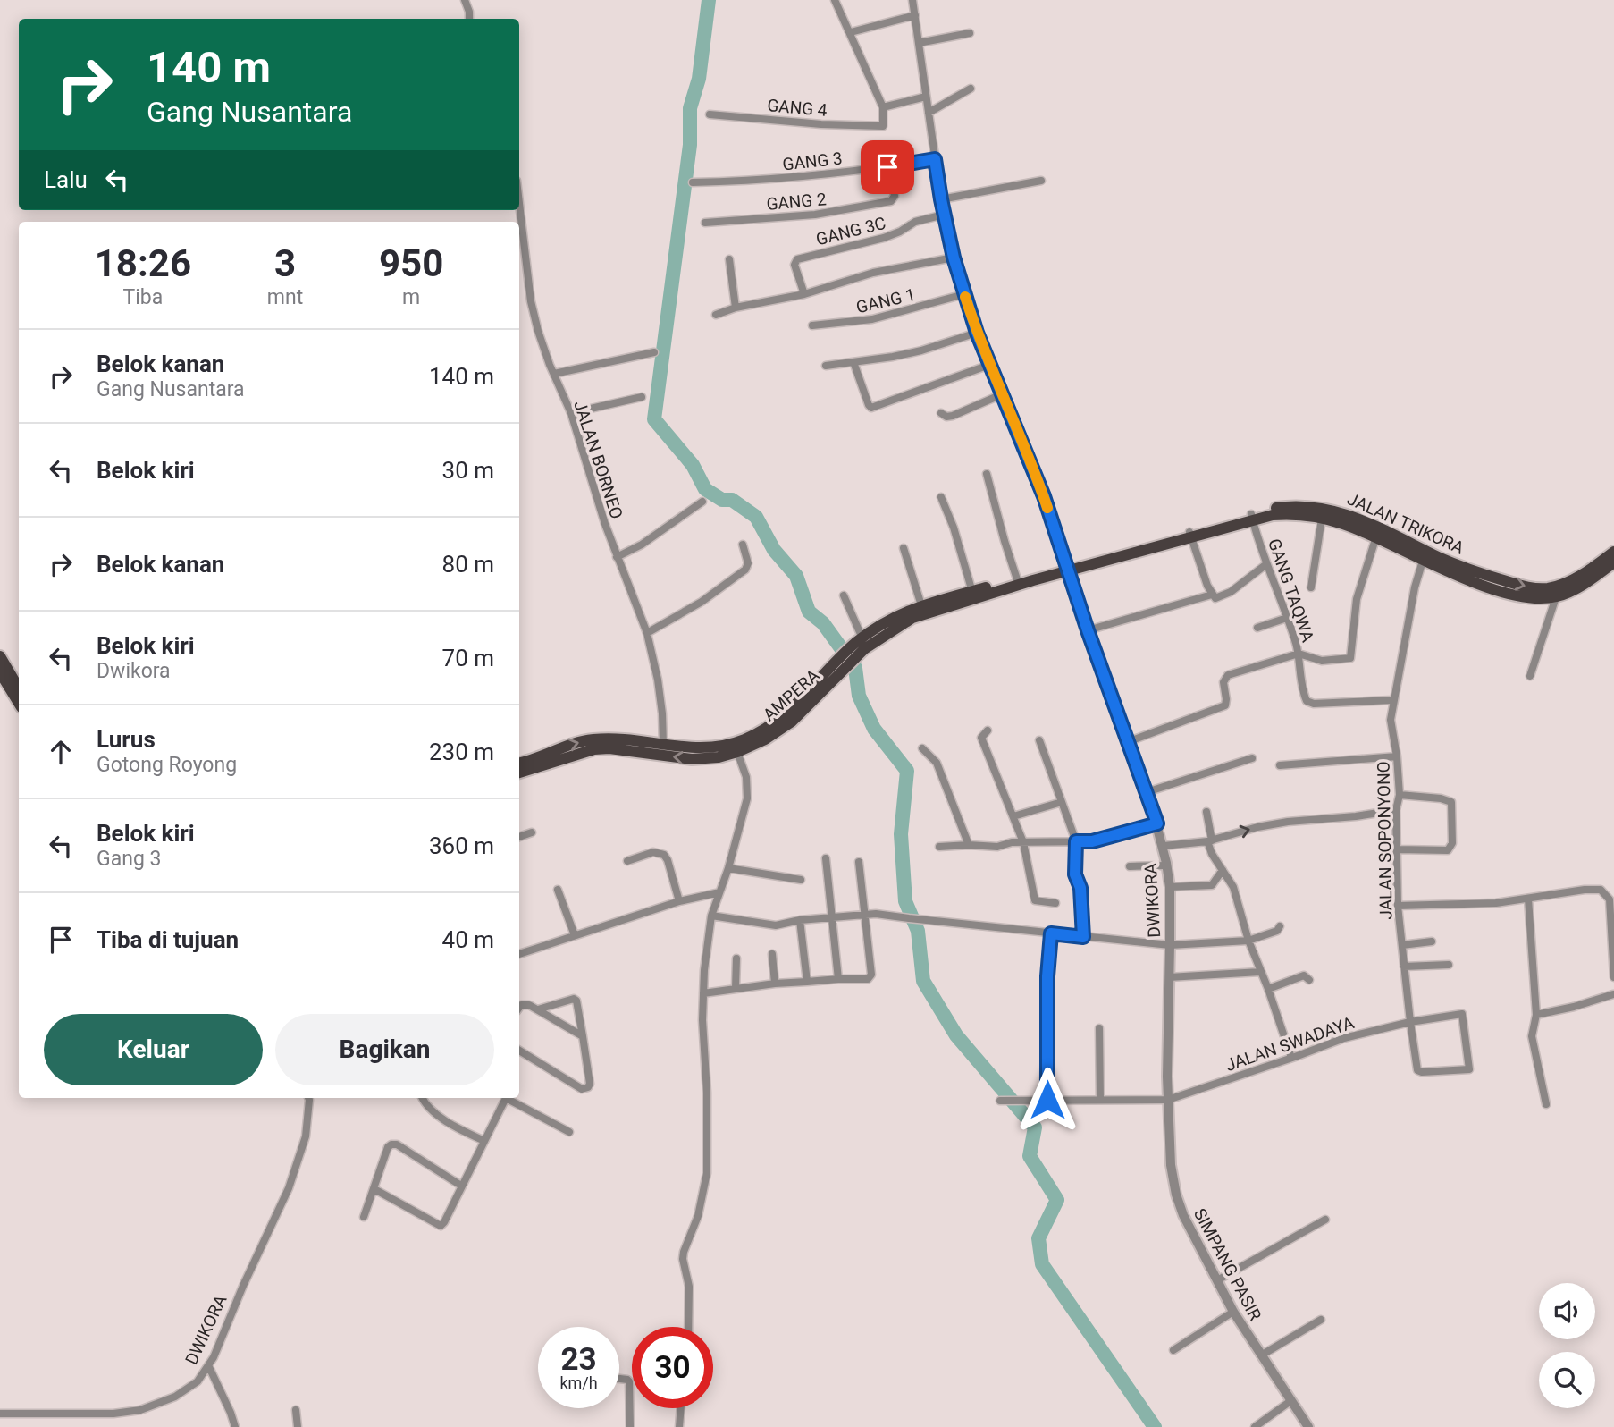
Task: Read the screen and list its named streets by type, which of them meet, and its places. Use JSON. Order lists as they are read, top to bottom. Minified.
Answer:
{"streets":{"main road":["JALAN TRIKORA","AMPERA"],"street":["GANG 4","GANG 3","GANG 2","GANG 3C","GANG 1","JALAN BORNEO","GANG TAQWA","JALAN SOPONYONO","DWIKORA","JALAN SWADAYA","SIMPANG PASIR"]},"crossings":[["GANG 3","GANG 2"],["JALAN BORNEO","AMPERA"],["JALAN TRIKORA","GANG TAQWA"],["JALAN TRIKORA","AMPERA"],["JALAN TRIKORA","JALAN SOPONYONO"],["JALAN TRIKORA","DWIKORA"],["GANG TAQWA","JALAN SOPONYONO"],["AMPERA","DWIKORA"],["JALAN SOPONYONO","JALAN SWADAYA"],["DWIKORA","JALAN SWADAYA"],["DWIKORA","SIMPANG PASIR"],["JALAN SWADAYA","SIMPANG PASIR"]],"page":{"turn":["140 m","Gang Nusantara"],"then":"Lalu","eta":["18:26","Tiba","3","mnt","950","m"],"list":[{"name":"Belok kanan","note":"Gang Nusantara","value":"140 m"},{"name":"Belok kiri","value":"30 m"},{"name":"Belok kanan","value":"80 m"},{"name":"Belok kiri","note":"Dwikora","value":"70 m"},{"name":"Lurus","note":"Gotong Royong","value":"230 m"},{"name":"Belok kiri","note":"Gang 3","value":"360 m"},{"name":"Tiba di tujuan","value":"40 m"}],"buttons":["Keluar","Bagikan"],"speed":"23 km/h","limit":"30"}}
